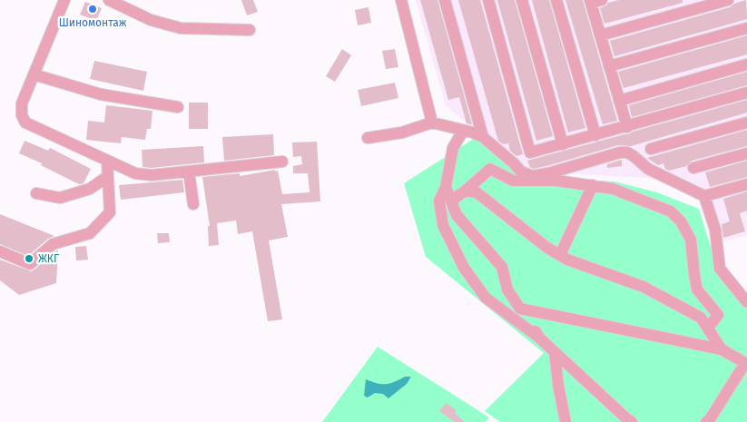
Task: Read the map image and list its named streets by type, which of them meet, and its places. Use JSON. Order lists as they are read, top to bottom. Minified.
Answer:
{"places":["Шиномонтаж","ЖКГ"]}
